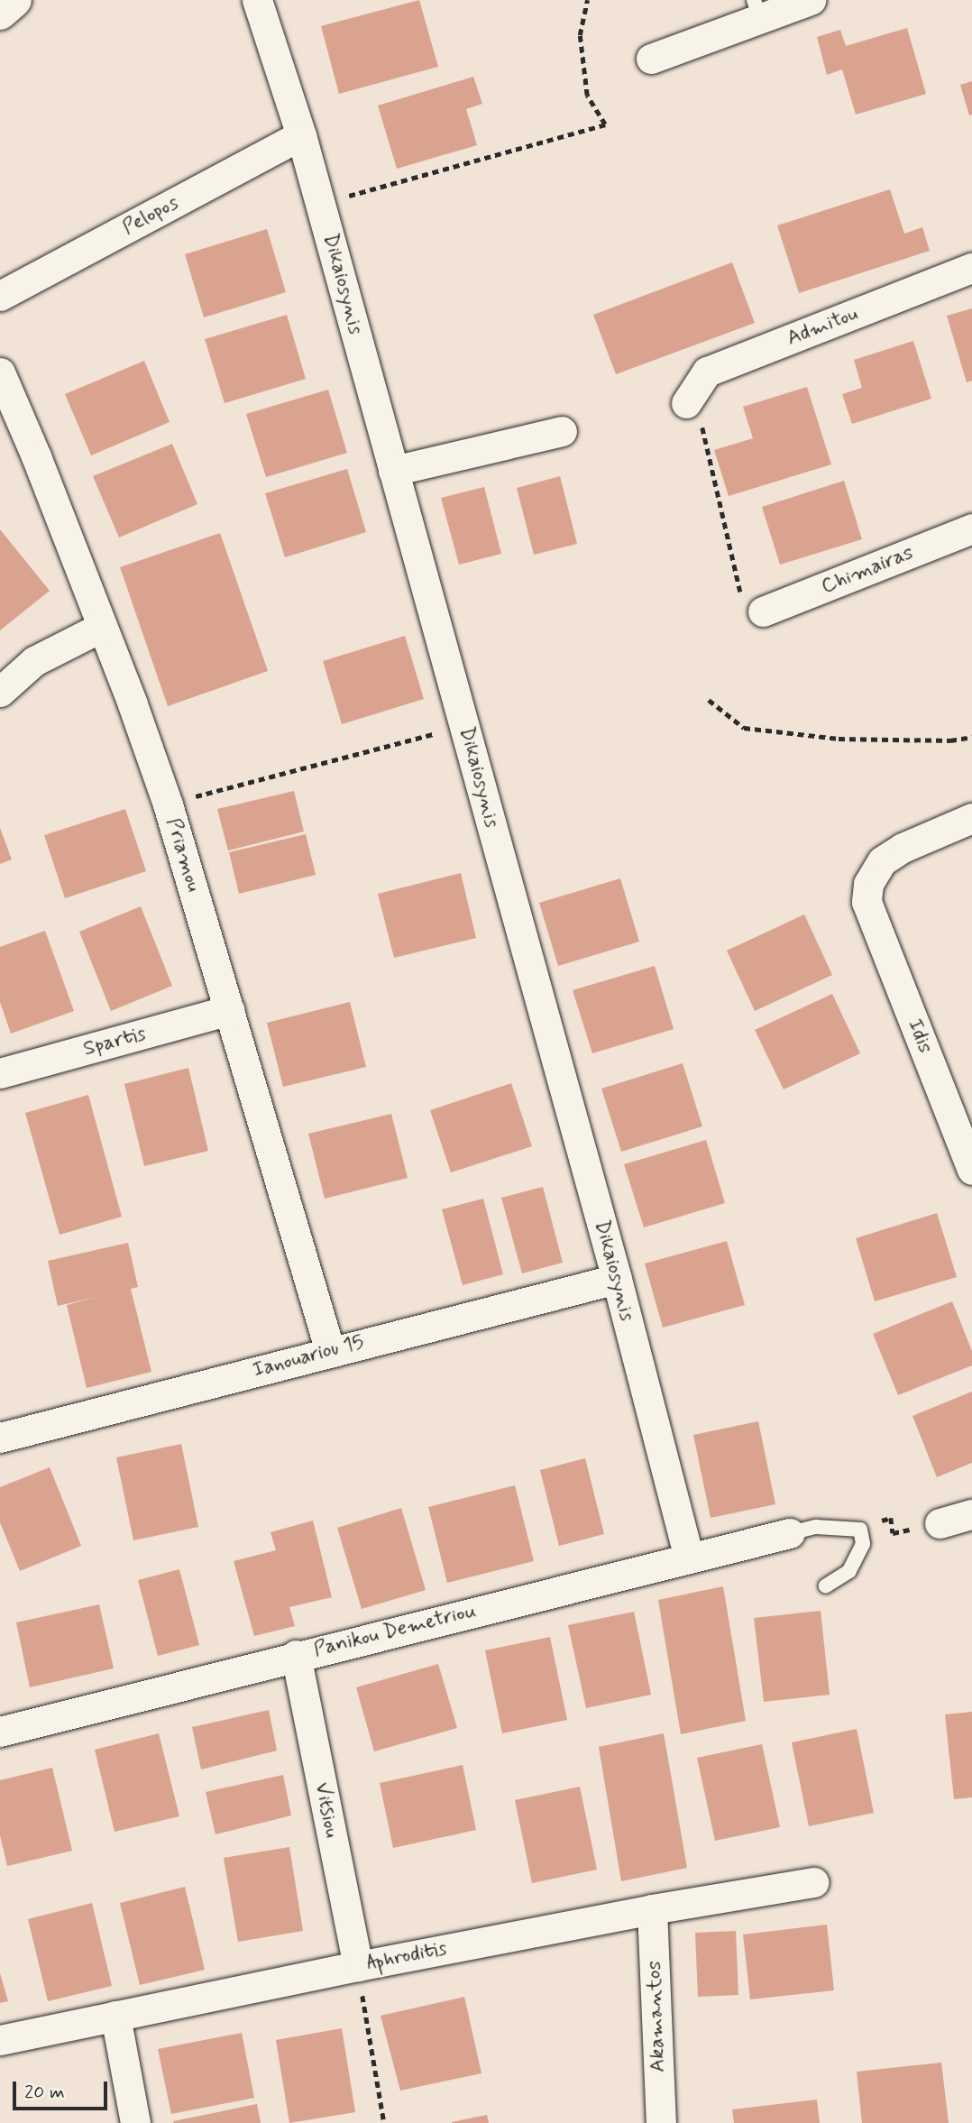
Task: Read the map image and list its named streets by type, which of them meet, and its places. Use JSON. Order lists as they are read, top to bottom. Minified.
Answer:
{"streets":{"street":["Pelopos","Dikaiosynis","Admitou","Chimairas","Priamou","Idis","Spartis","Ianouariou 15","Panikou Demetriou","Vitsiou","Aphroditis","Akamantos"]},"crossings":[["Pelopos","Dikaiosynis"],["Dikaiosynis","Ianouariou 15"],["Dikaiosynis","Panikou Demetriou"],["Priamou","Spartis"],["Priamou","Ianouariou 15"],["Panikou Demetriou","Vitsiou"],["Vitsiou","Aphroditis"],["Aphroditis","Akamantos"]],"scale_bar":"20 m"}
